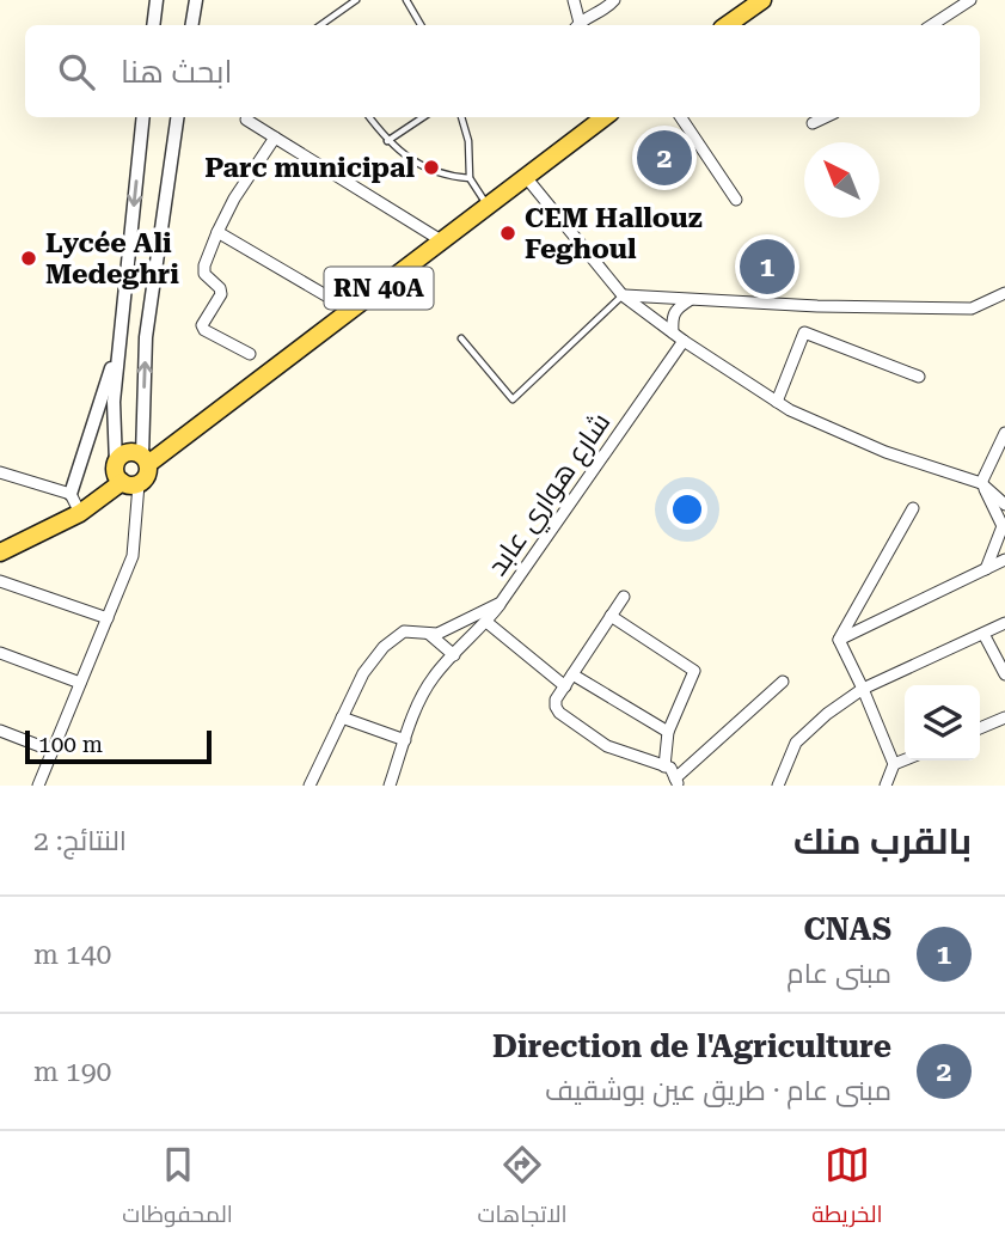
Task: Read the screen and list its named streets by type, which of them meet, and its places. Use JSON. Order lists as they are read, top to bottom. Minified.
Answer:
{"streets":{"main road":["RN 40A"],"street":["شارع هواري عابد"]},"places":["Parc municipal","CEM Hallouz Feghoul","Lycée Ali Medeghri"],"scale_bar":"100 m","north":"top left","page":{"search":"ابحث هنا","pins":["2","1"],"scale":"100 m","heading":["بالقرب منك","النتائج: 2"],"list":[{"mark":"1","name":"CNAS","note":"مبنى عام","value":"140 m"},{"mark":"2","name":"Direction de l'Agriculture","note":"مبنى عام · طريق عين بوشقيف","value":"190 m"}],"nav":["الخريطة","الاتجاهات","المحفوظات"]}}
